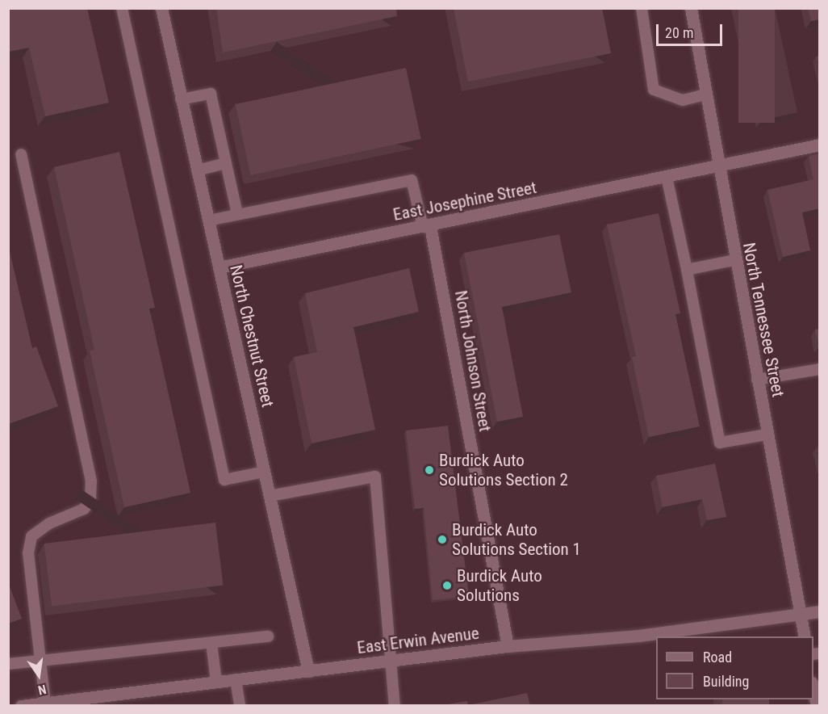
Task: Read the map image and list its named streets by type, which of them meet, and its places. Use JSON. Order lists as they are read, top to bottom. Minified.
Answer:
{"streets":{"street":["East Josephine Street","North Tennessee Street","North Chestnut Street","North Johnson Street","East Erwin Avenue"]},"crossings":[["East Josephine Street","North Tennessee Street"],["East Josephine Street","North Chestnut Street"],["East Josephine Street","North Johnson Street"],["North Tennessee Street","East Erwin Avenue"],["North Chestnut Street","East Erwin Avenue"],["North Johnson Street","East Erwin Avenue"]],"places":["Burdick Auto Solutions Section 2","Burdick Auto Solutions Section 1","Burdick Auto Solutions"],"legend":["Road","Building"],"scale_bar":"20 m","north":"bottom"}
